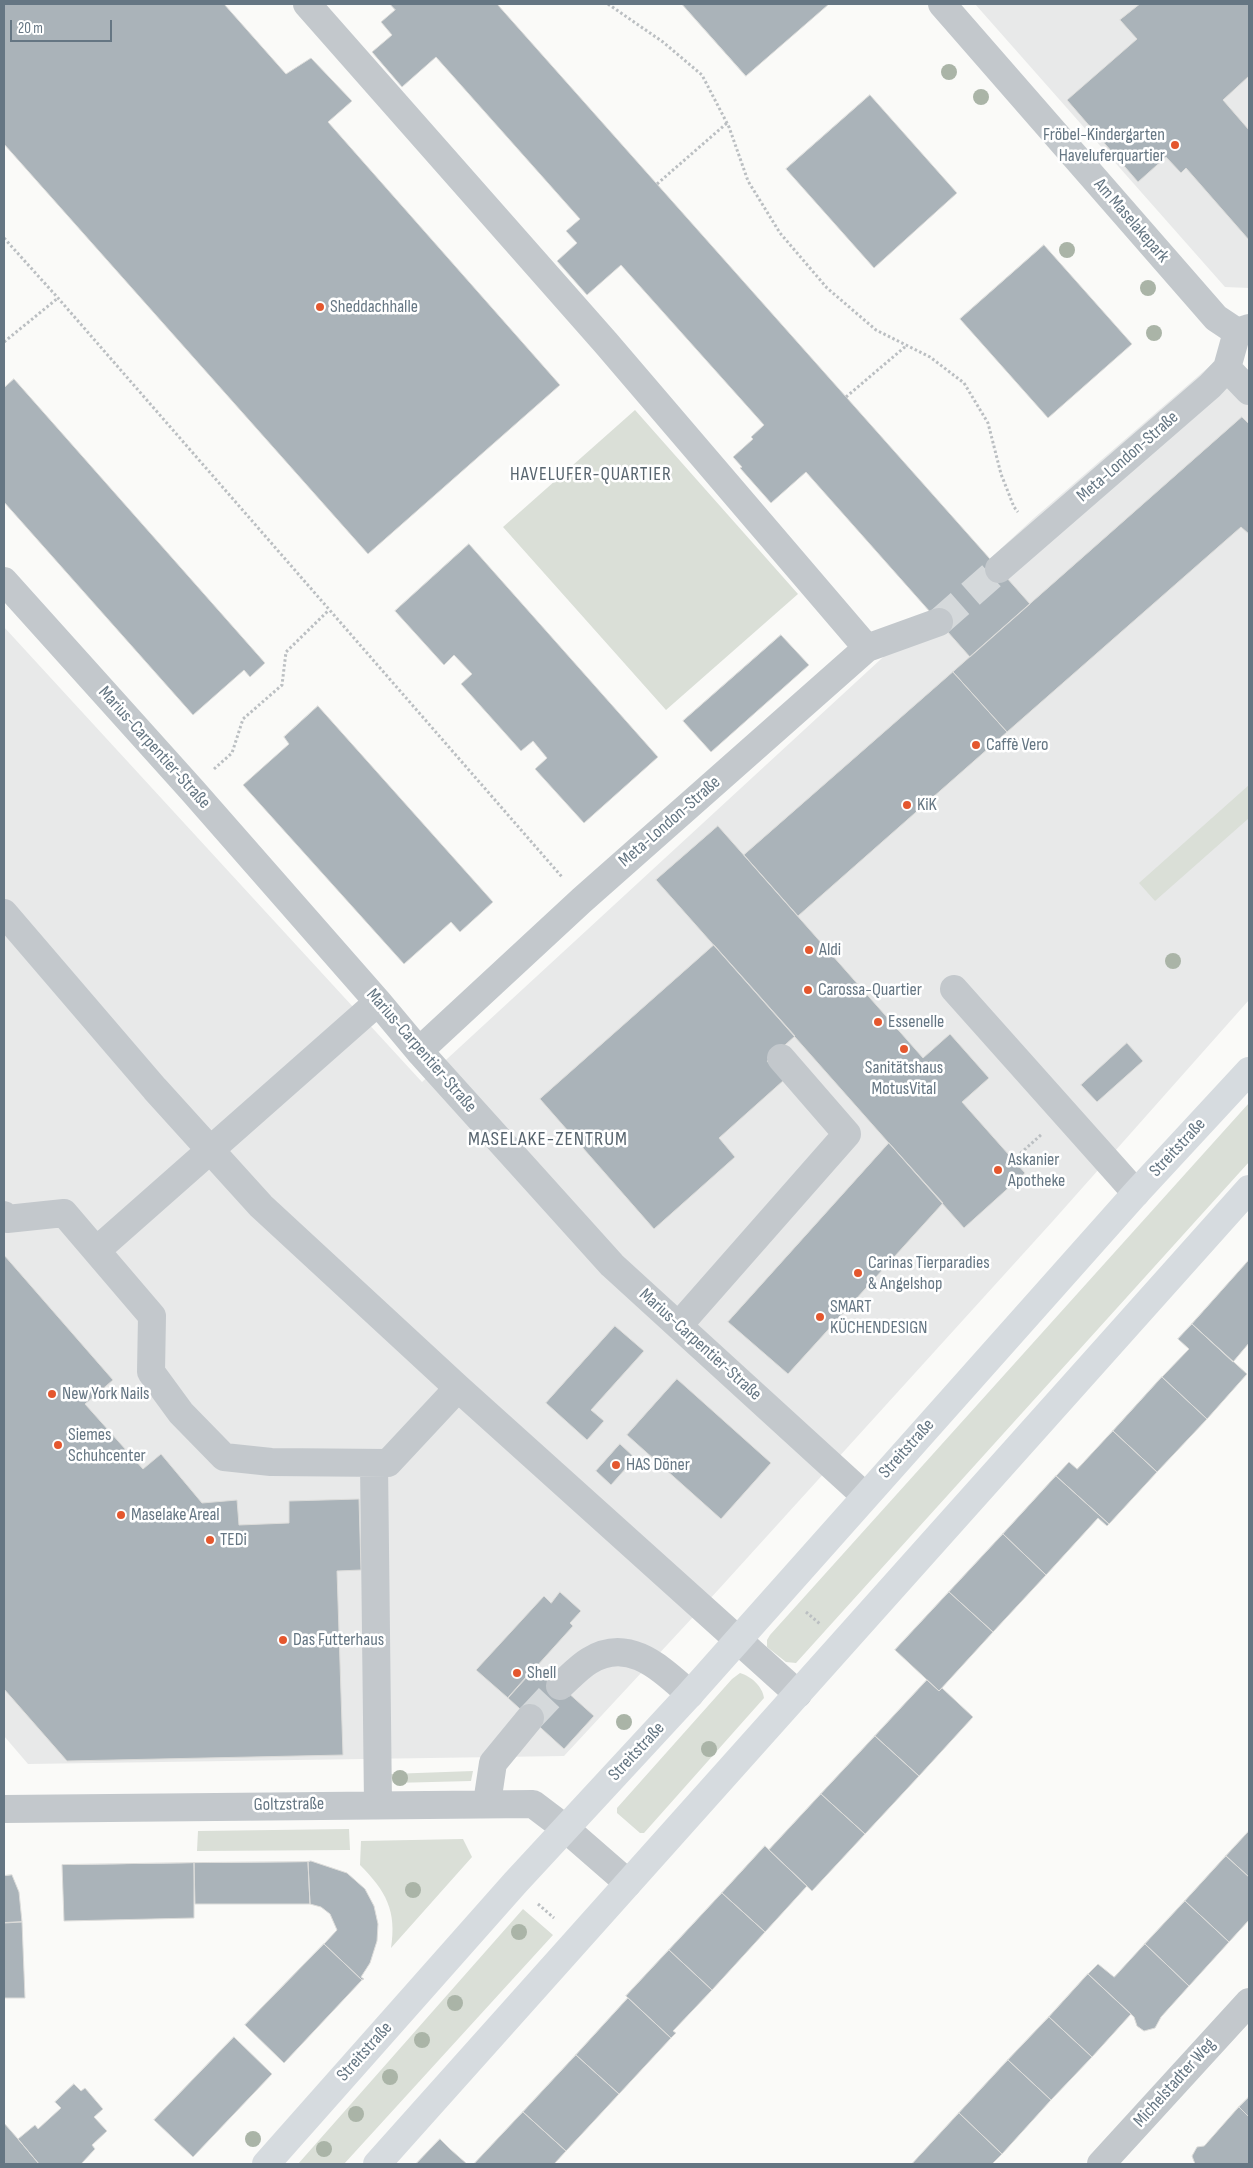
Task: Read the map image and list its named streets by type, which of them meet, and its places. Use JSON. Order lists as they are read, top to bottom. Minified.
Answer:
{"streets":{"main road":["Streitstraße"],"street":["Am Maselakepark","Meta-London-Straße","Marius-Carpentier-Straße","Goltzstraße","Michelstadter Weg"]},"crossings":[["Am Maselakepark","Meta-London-Straße"],["Meta-London-Straße","Marius-Carpentier-Straße"],["Marius-Carpentier-Straße","Streitstraße"],["Streitstraße","Goltzstraße"]],"districts":["HAVELUFER-QUARTIER","MASELAKE-ZENTRUM"],"places":["Fröbel-Kindergarten Haveluferquartier","Sheddachhalle","Caffè Vero","KiK","Aldi","Carossa-Quartier","Essenelle","Sanitätshaus MotusVital","Askanier Apotheke","Carinas Tierparadies & Angelshop","SMART KÜCHENDESIGN","New York Nails","Siemes Schuhcenter","HAS Döner","Maselake Areal","TEDi","Das Futterhaus","Shell"],"scale_bar":"20 m"}
